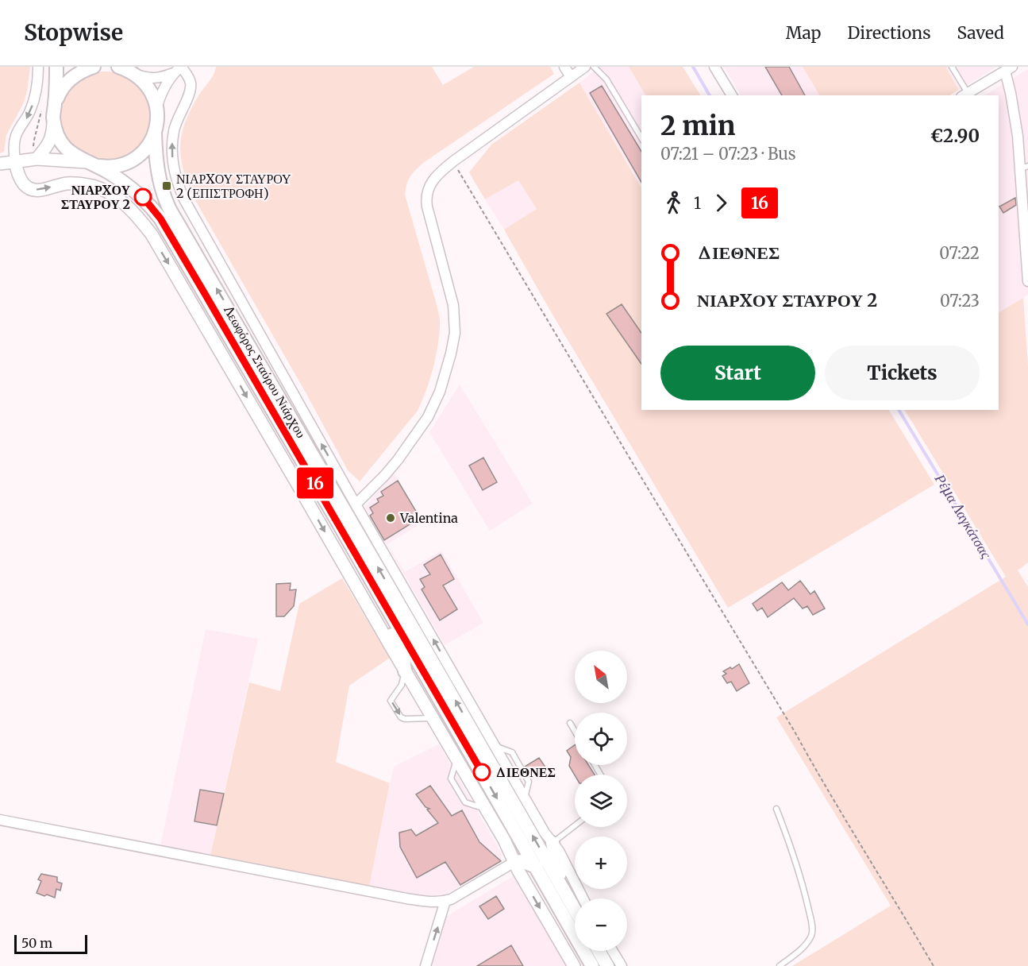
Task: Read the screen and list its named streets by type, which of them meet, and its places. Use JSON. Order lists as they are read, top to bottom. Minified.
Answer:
{"streets":{"main road":["Λεωφόρος Σταύρου Νιάρχου"]},"water":["Ρέμα Λαγκάτσας"],"places":{"transit":["ΝΙΑΡΧΟΥ ΣΤΑΥΡΟΥ 2 (ΕΠΙΣΤΡΟΦΗ)"],"other":["ΝΙΑΡΧΟΥ ΣΤΑΥΡΟΥ 2","Valentina","ΔΙΕΘΝΕΣ"]},"lines":["bus line 16"],"scale_bar":"50 m","north":"top left","page":{"header":"Stopwise","nav":["Map","Directions","Saved"],"on_map":"16","heading":["2 min","07:21 – 07:23 · Bus","€2.90"],"legs":["1","16"],"list":[{"name":"ΔΙΕΘΝΕΣ","value":"07:22"},{"name":"ΝΙΑΡΧΟΥ ΣΤΑΥΡΟΥ 2","value":"07:23"}],"buttons":["Start","Tickets"],"map_buttons":["+","−"],"scale":"50 m"}}
